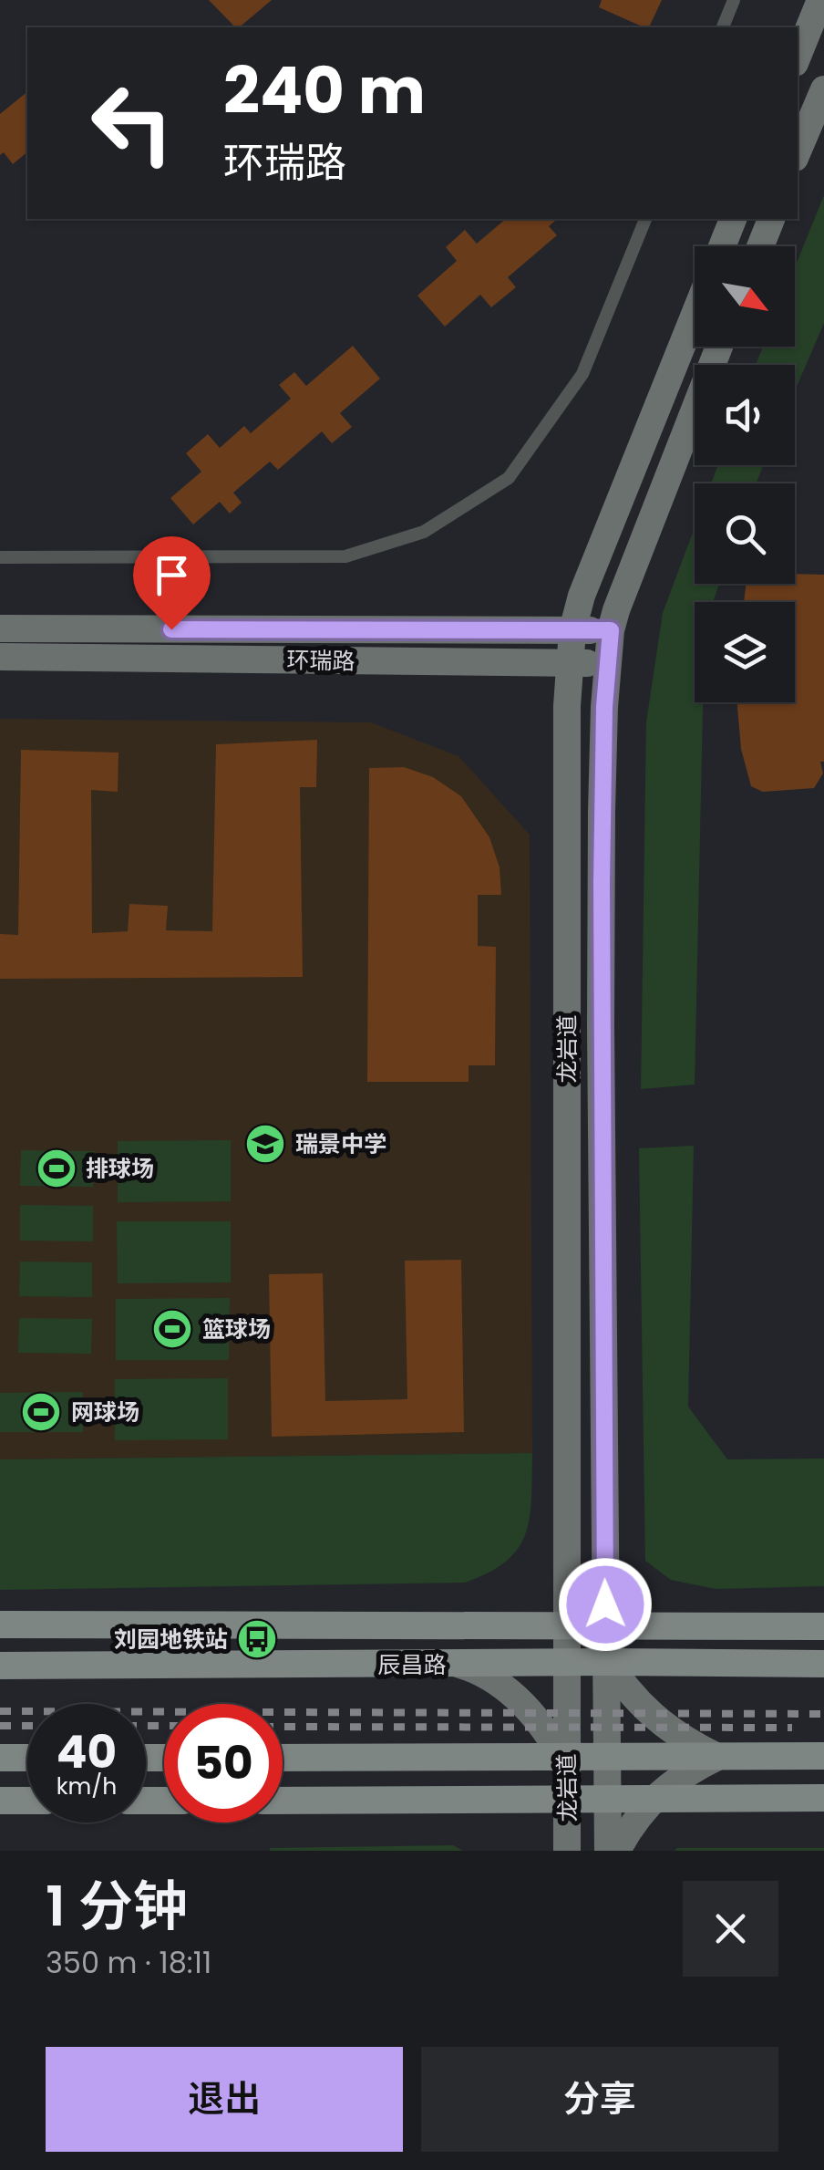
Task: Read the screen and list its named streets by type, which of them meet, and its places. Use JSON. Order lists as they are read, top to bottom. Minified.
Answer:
{"streets":{"main road":["环瑞路","龙岩道","辰昌路"]},"crossings":[["环瑞路","龙岩道"],["龙岩道","辰昌路"]],"places":{"school or university":["瑞景中学"],"sports":["排球场","篮球场","网球场"],"bus stop":["刘园地铁站"]},"north":"bottom right","page":{"turn":["240 m","环瑞路"],"speed":"40 km/h","limit":"50","heading":["1 分钟","350 m · 18:11"],"buttons":["退出","分享"]}}
